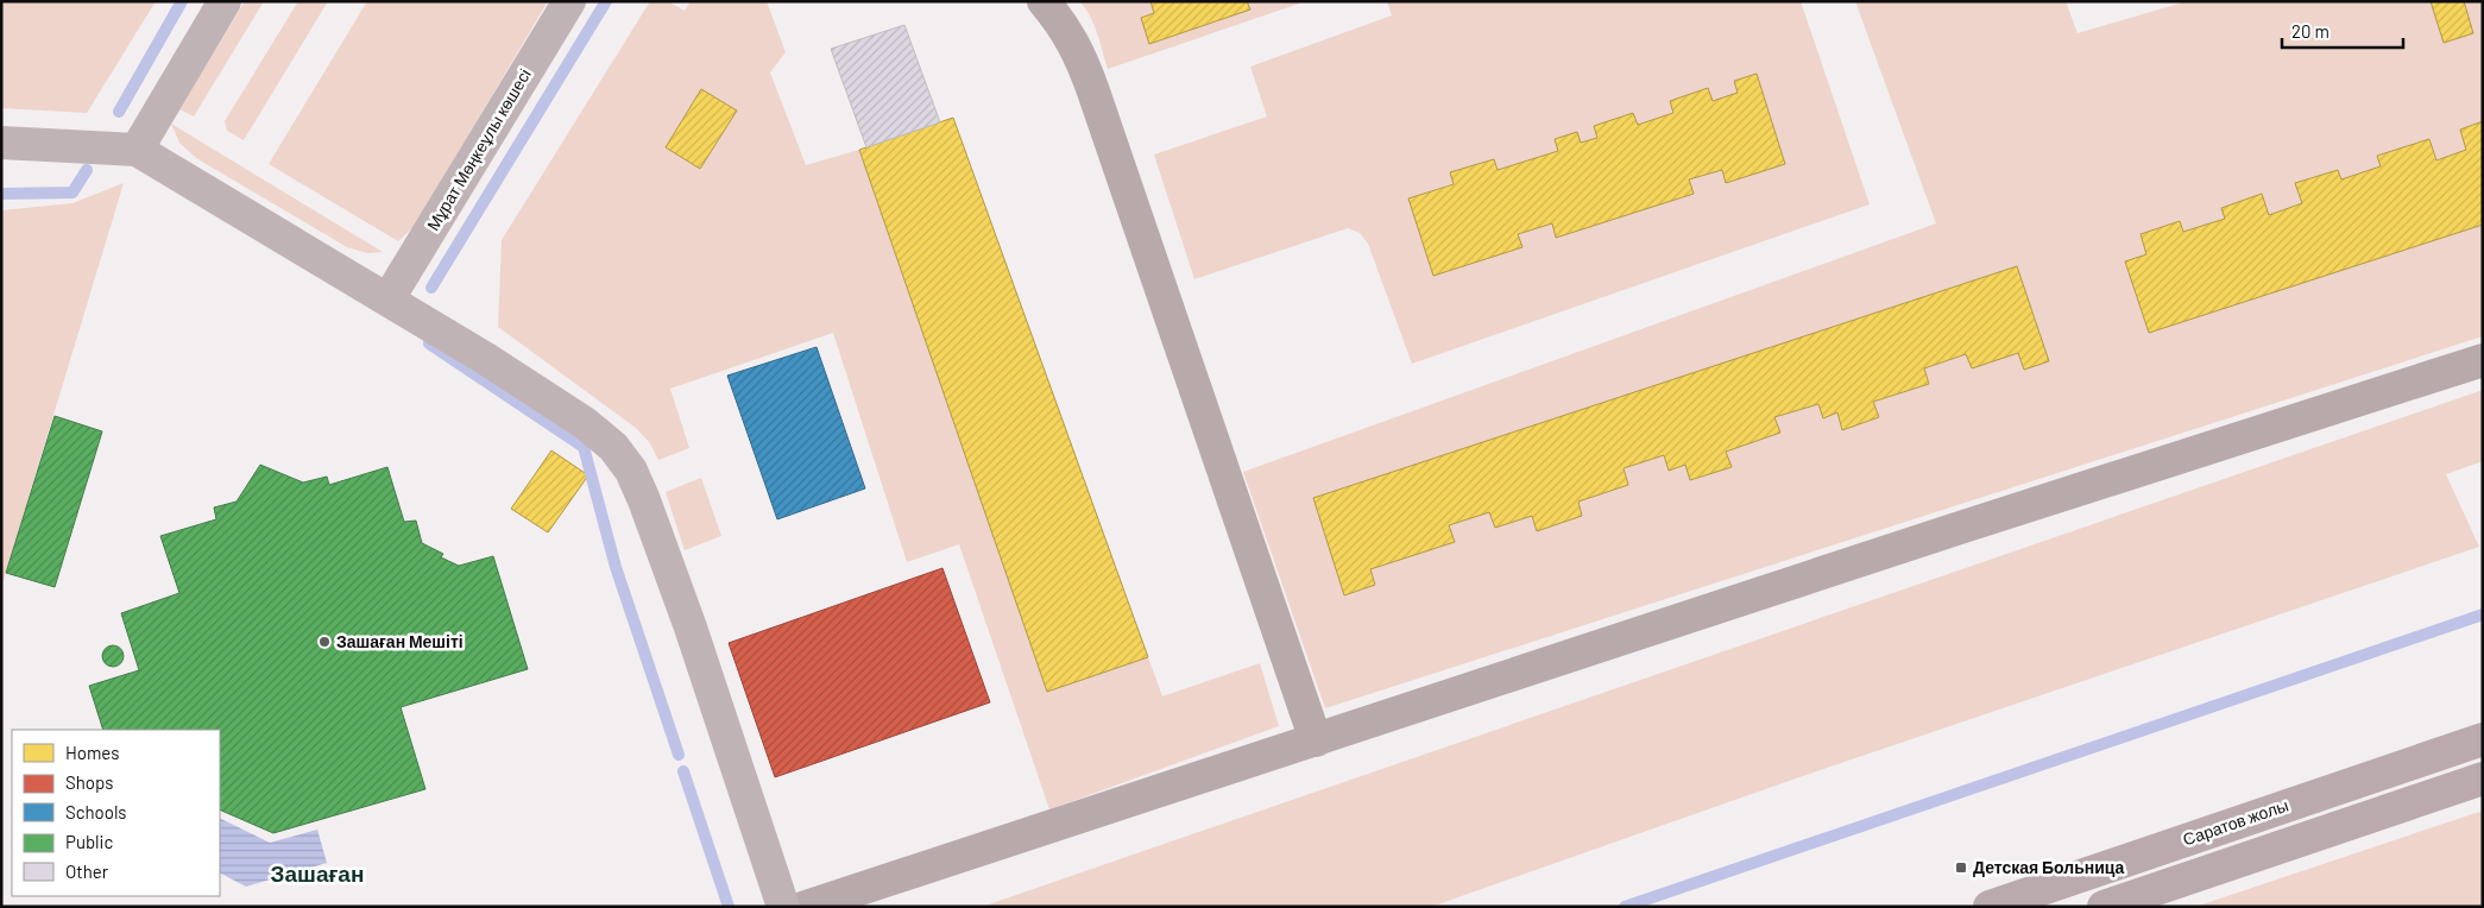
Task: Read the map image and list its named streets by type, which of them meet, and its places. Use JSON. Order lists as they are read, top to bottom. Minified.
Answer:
{"streets":{"main road":["Мұрат Мөңкеұлы көшесі","Саратов жолы"]},"districts":["Зашаған"],"places":{"other":["Зашаған Мешіті"],"transit":["Детская Больница"]},"legend":["Homes","Shops","Schools","Public","Other"],"scale_bar":"20 m"}
